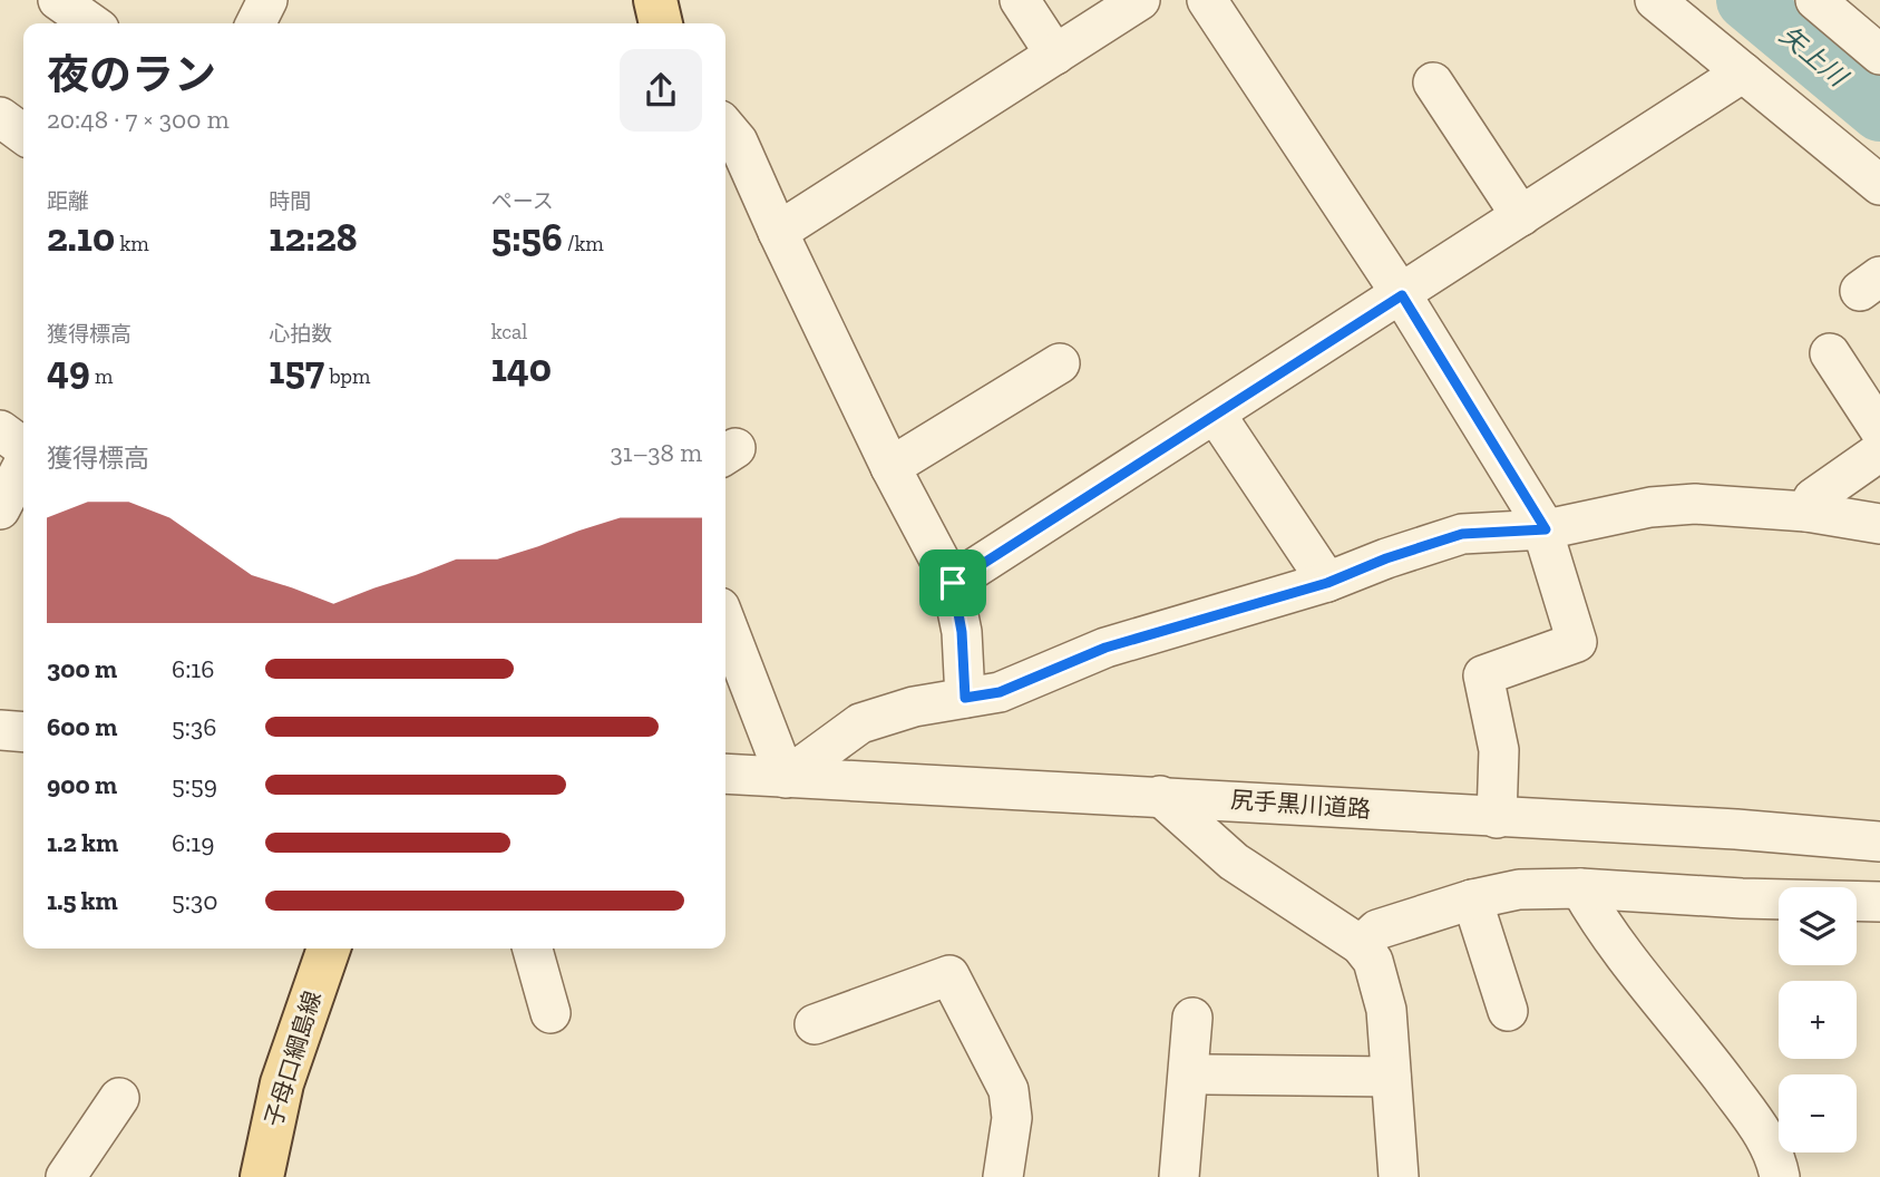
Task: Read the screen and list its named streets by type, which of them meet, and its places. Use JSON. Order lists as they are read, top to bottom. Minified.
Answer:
{"streets":{"main road":["子母口綱島線"],"street":["尻手黒川道路"]},"water":["矢上川"],"page":{"heading":["夜のラン","20:48 · 7 × 300 m"],"stats":[["距離","2.10 km"],["時間","12:28"],["ペース","5:56 /km"],["獲得標高","49 m"],["心拍数","157 bpm"],["kcal","140"]],"chart":["獲得標高","31–38 m"],"list":[{"name":"300 m","note":"6:16"},{"name":"600 m","note":"5:36"},{"name":"900 m","note":"5:59"},{"name":"1.2 km","note":"6:19"},{"name":"1.5 km","note":"5:30"}],"map_buttons":["+","−"]}}
